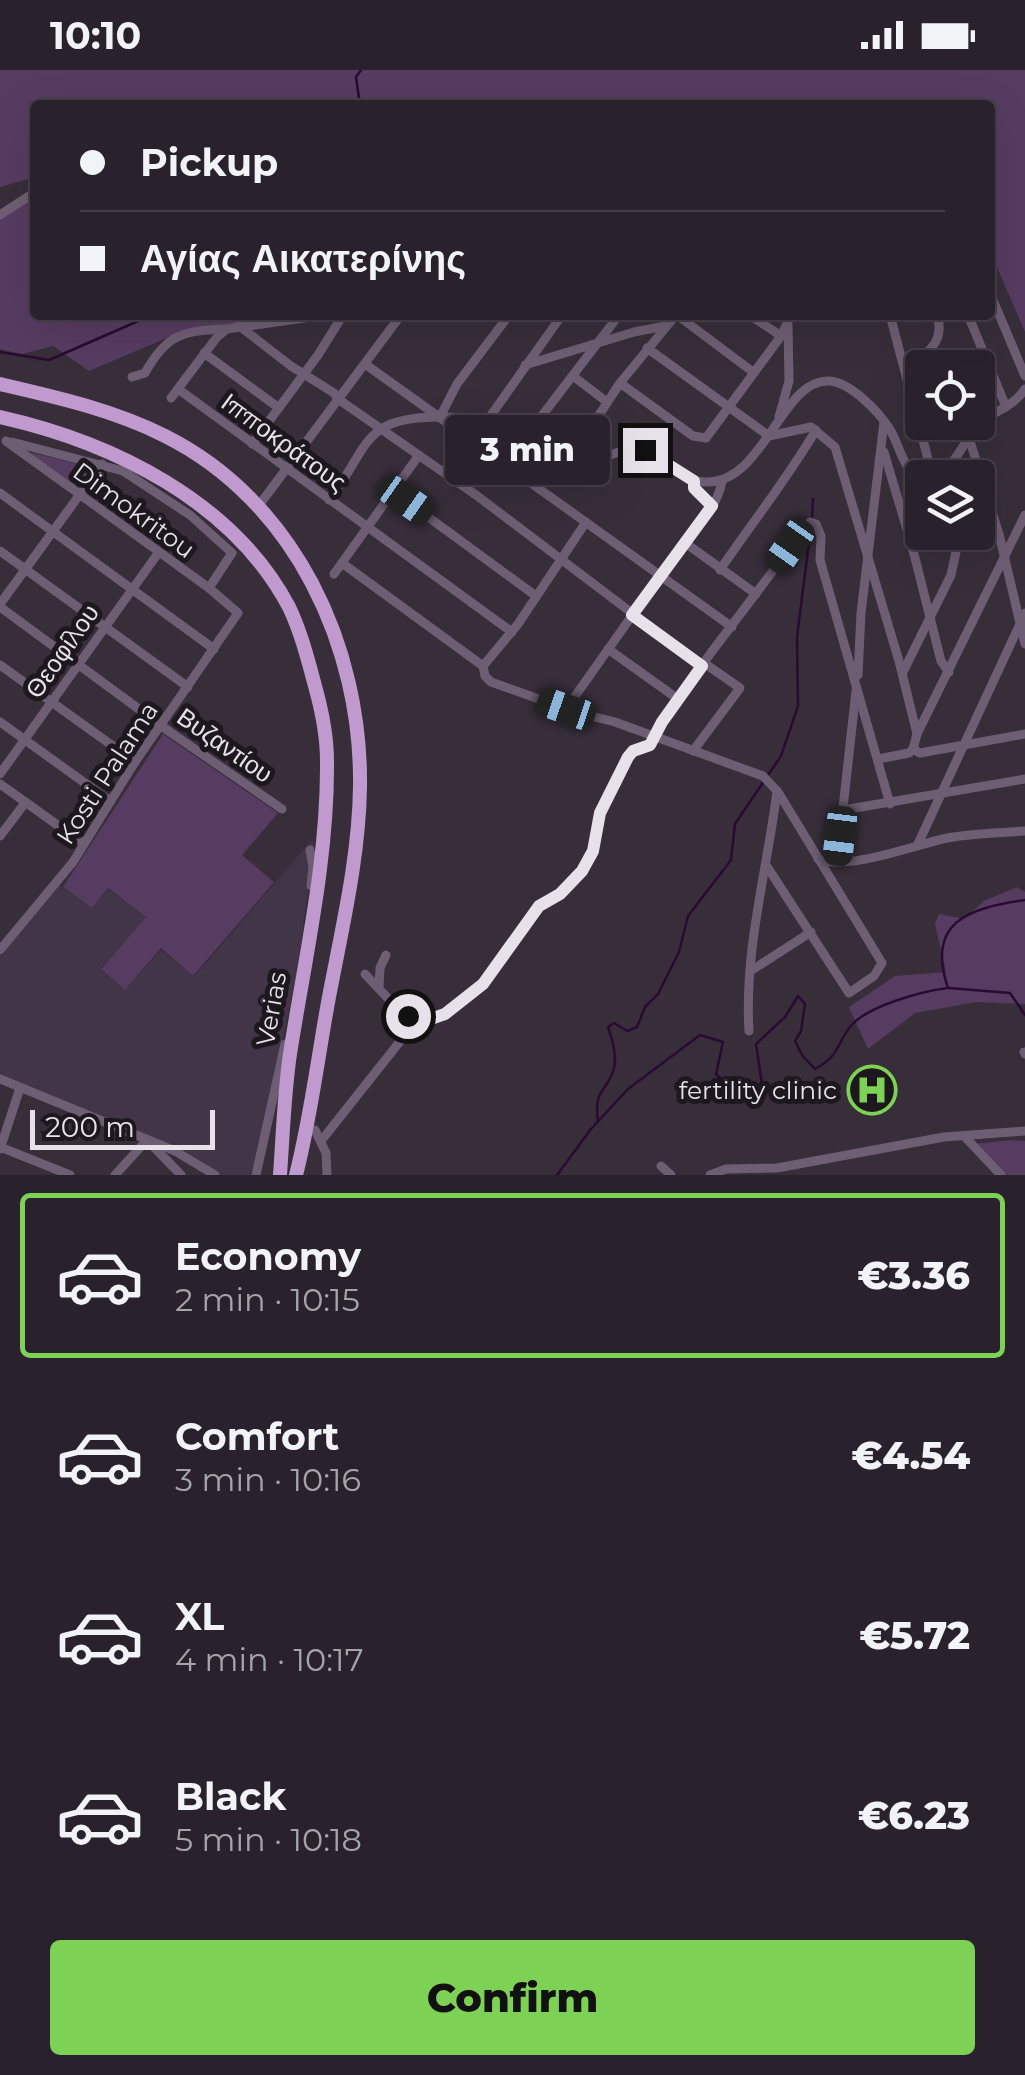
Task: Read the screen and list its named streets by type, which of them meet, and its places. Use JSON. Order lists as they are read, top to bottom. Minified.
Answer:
{"streets":{"street":["Ιπποκράτους","Dimokritou","Θεοφίλου","Βυζαντίου","Kosti Palama","Verias"]},"crossings":[["Dimokritou","Θεοφίλου"],["Dimokritou","Kosti Palama"],["Θεοφίλου","Βυζαντίου"],["Βυζαντίου","Kosti Palama"]],"places":{"hospital":["fertility clinic"]},"scale_bar":"200 m","page":{"status":"10:10","banner":["Pickup","Αγίας Αικατερίνης"],"bubble":"3 min","scale":"200 m","list":[{"name":"Economy","note":"2 min · 10:15","value":"€3.36"},{"name":"Comfort","note":"3 min · 10:16","value":"€4.54"},{"name":"XL","note":"4 min · 10:17","value":"€5.72"},{"name":"Black","note":"5 min · 10:18","value":"€6.23"}],"buttons":"Confirm"}}
